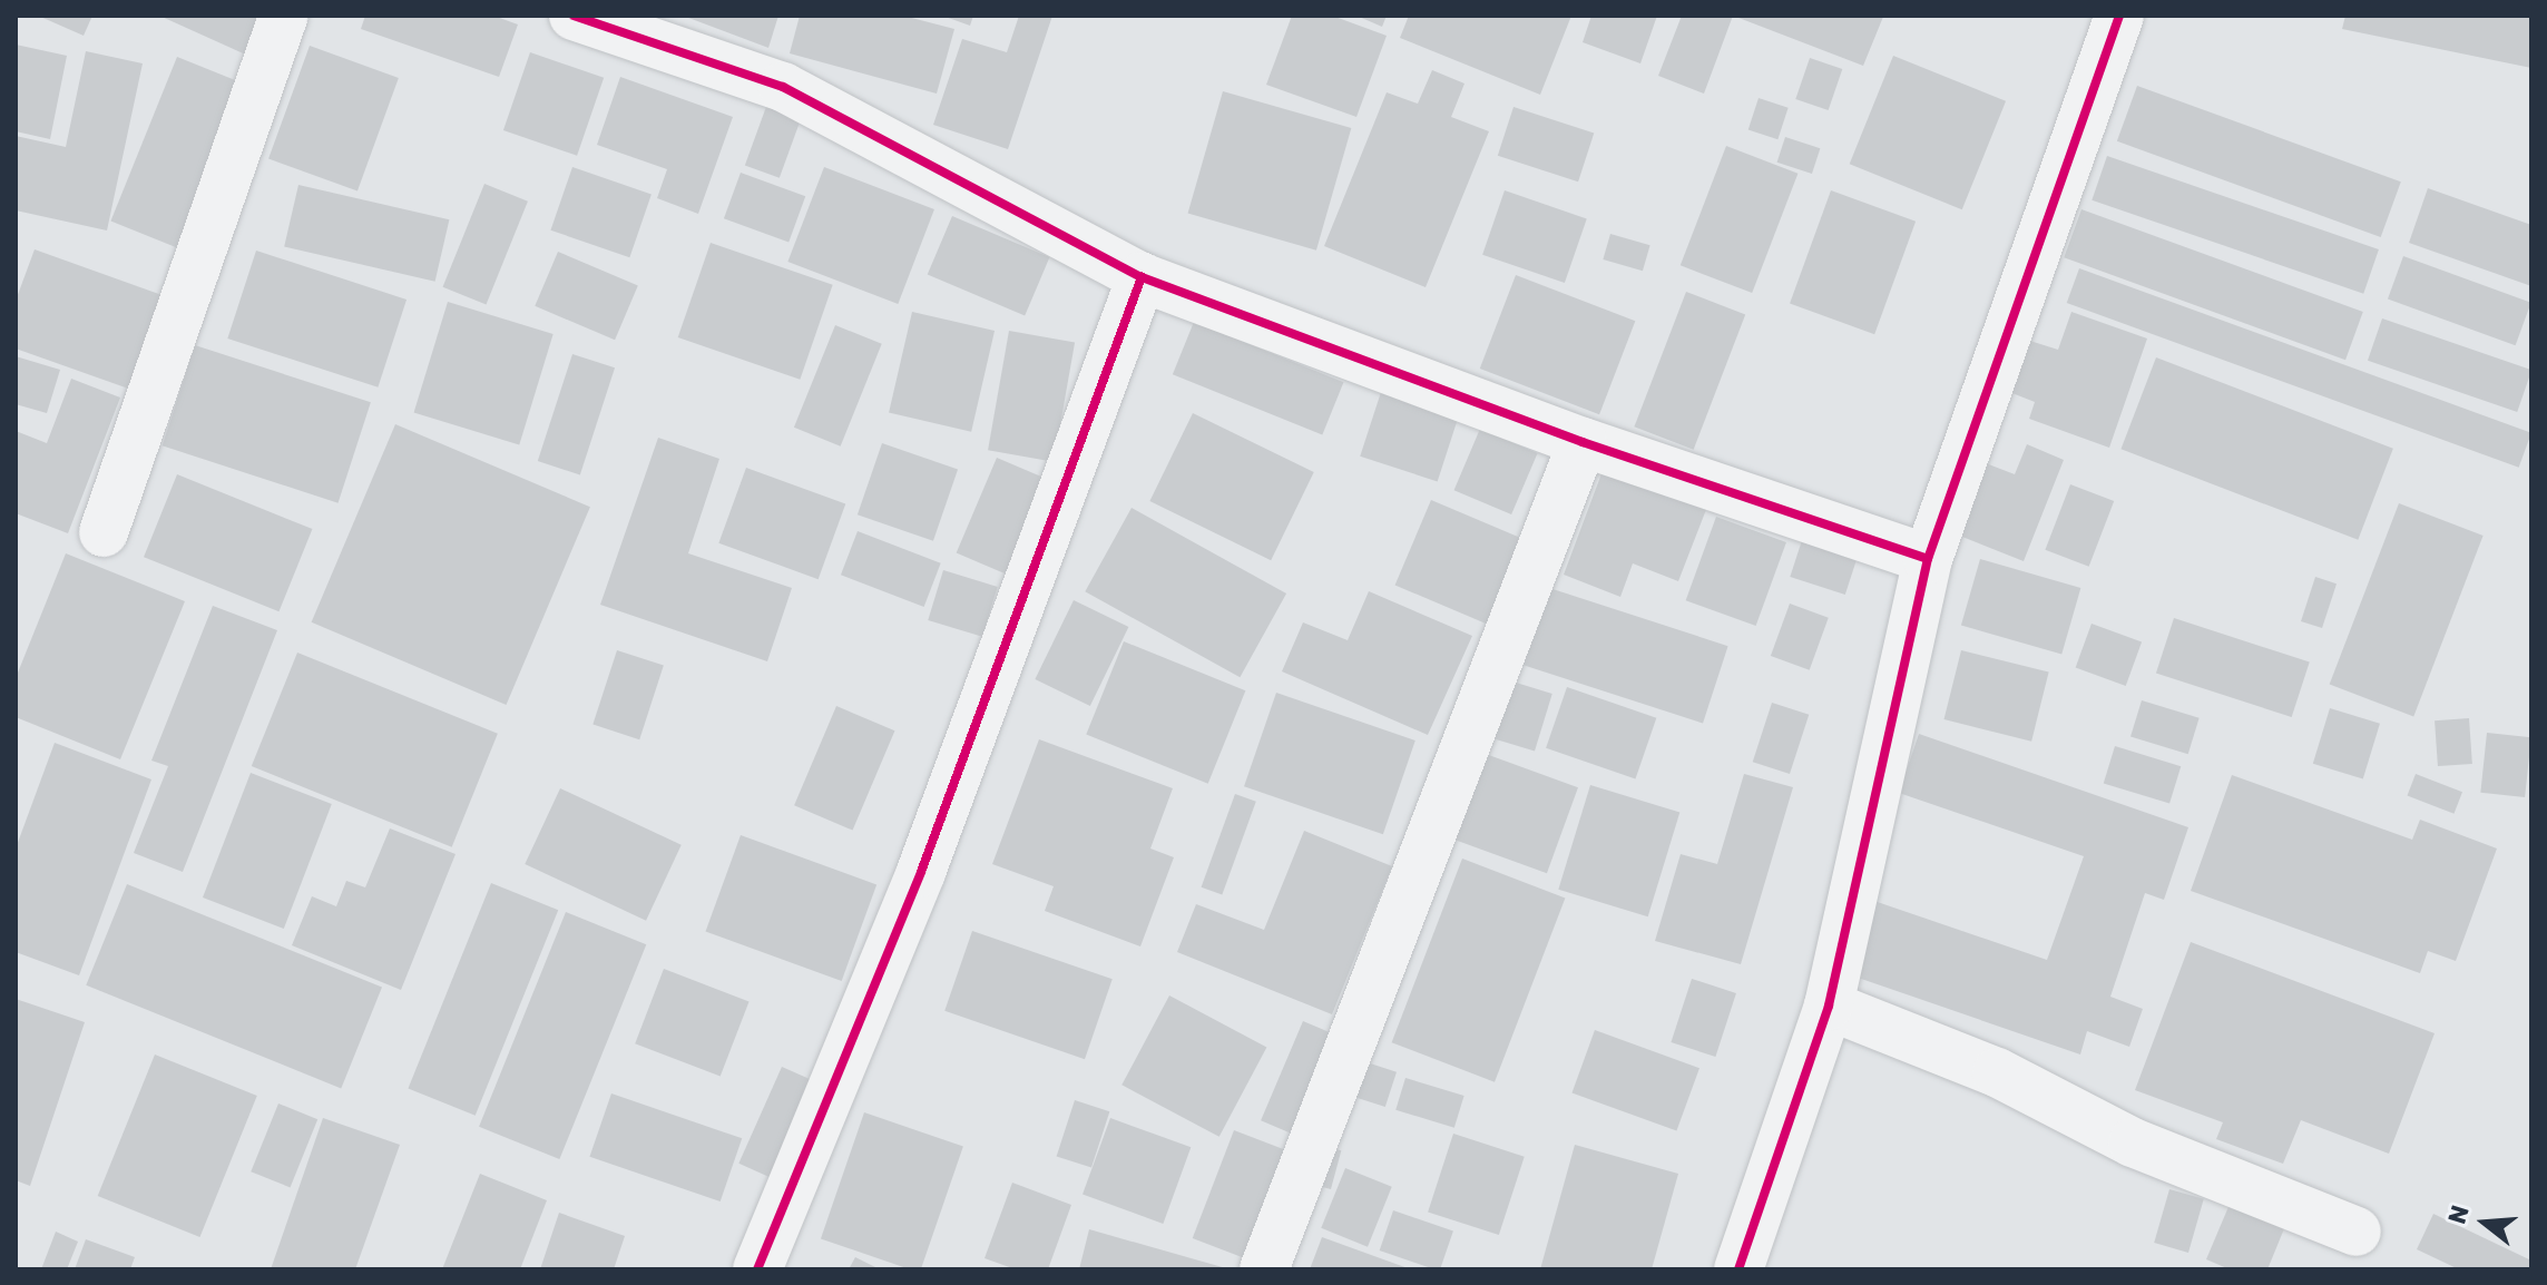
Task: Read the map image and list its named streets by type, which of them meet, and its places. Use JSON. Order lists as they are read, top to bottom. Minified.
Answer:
{"north":"left"}
